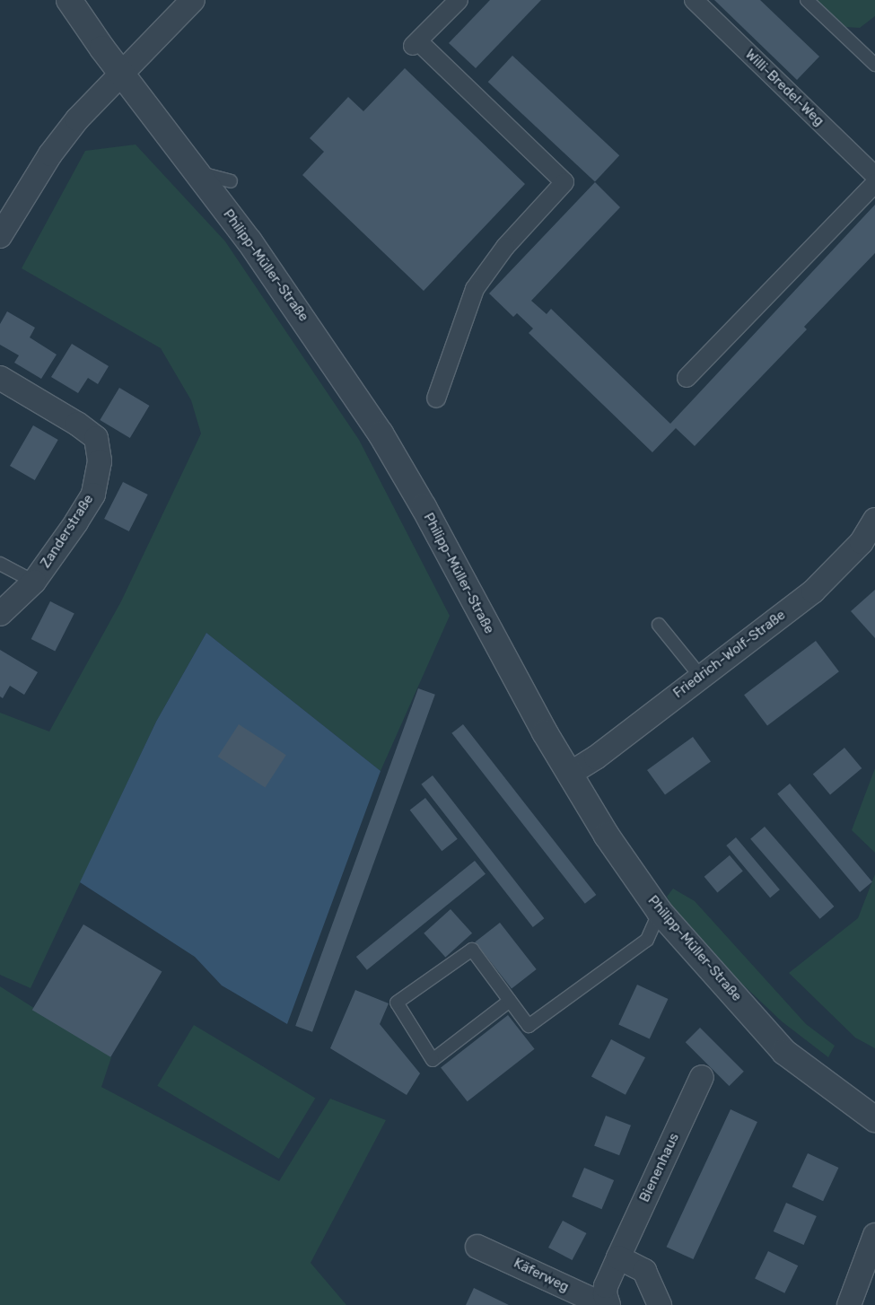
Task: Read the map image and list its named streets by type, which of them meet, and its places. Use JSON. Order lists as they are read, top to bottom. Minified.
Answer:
{"streets":{"street":["Willi-Bredel-Weg","Philipp-Müller-Straße","Zanderstraße","Friedrich-Wolf-Straße","Bienenhaus","Käferweg"]},"crossings":[["Philipp-Müller-Straße","Friedrich-Wolf-Straße"]]}
